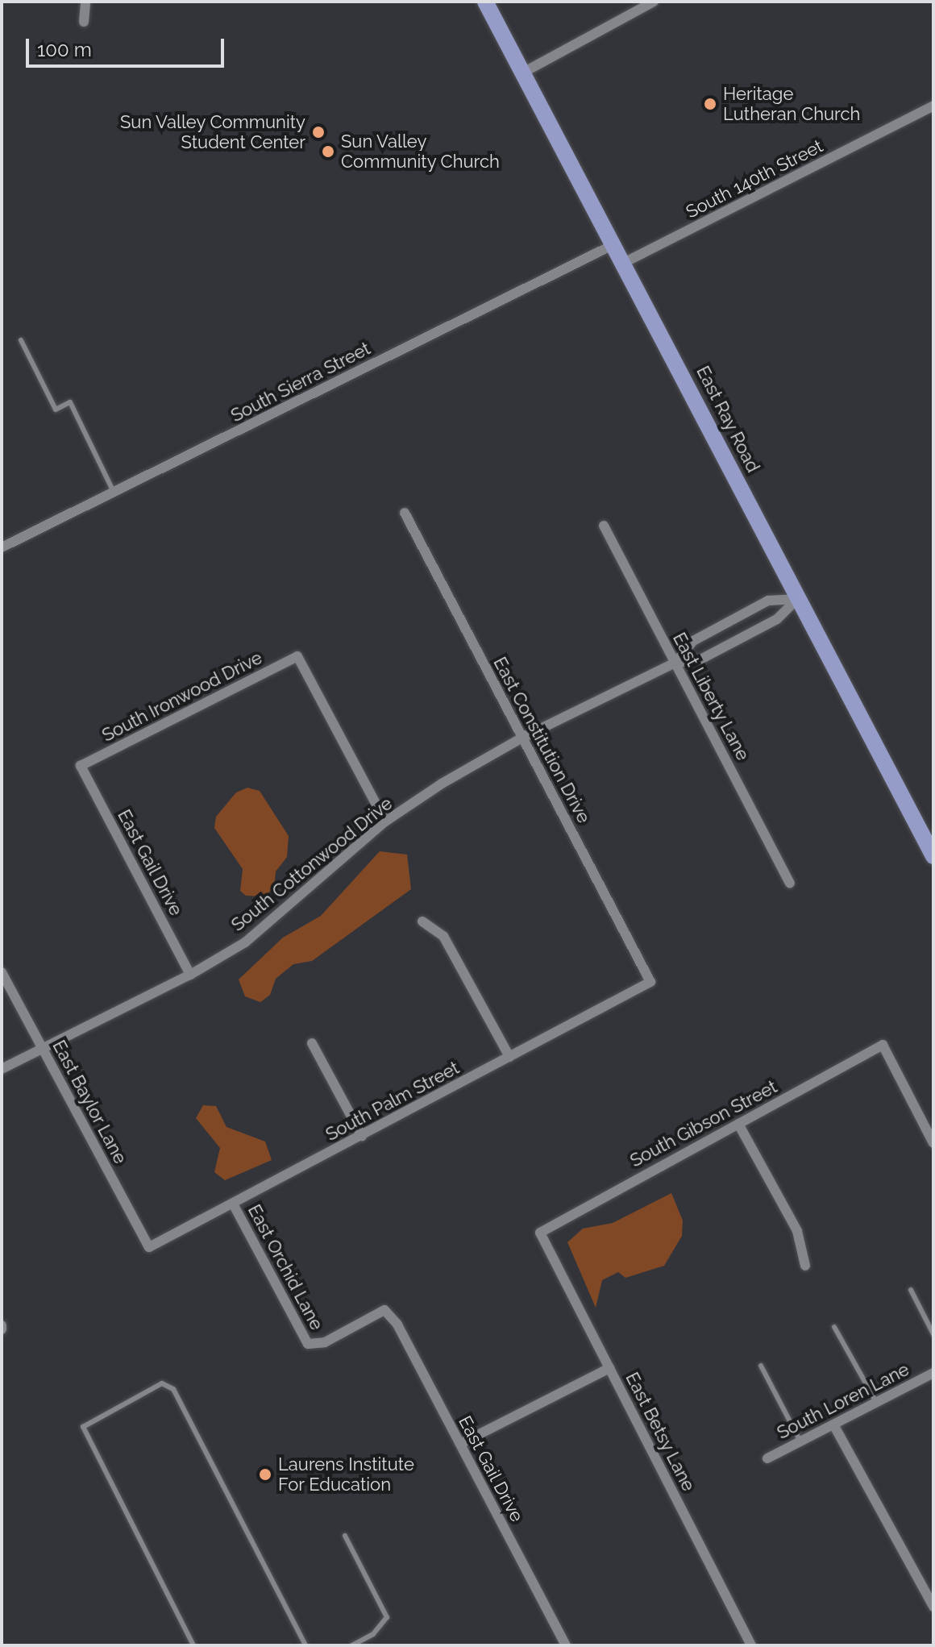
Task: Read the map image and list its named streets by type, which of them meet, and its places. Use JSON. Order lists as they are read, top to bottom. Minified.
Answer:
{"streets":{"main road":["East Ray Road"],"street":["South 140th Street","South Sierra Street","South Ironwood Drive","East Liberty Lane","East Constitution Drive","East Gail Drive","South Cottonwood Drive","South Palm Street","East Baylor Lane","South Gibson Street","East Orchid Lane","South Loren Lane","East Betsy Lane"]},"crossings":[["South 140th Street","East Ray Road"],["South Sierra Street","East Ray Road"],["East Ray Road","South Cottonwood Drive"],["South Ironwood Drive","East Gail Drive"],["South Ironwood Drive","South Cottonwood Drive"],["East Liberty Lane","South Cottonwood Drive"],["East Constitution Drive","South Cottonwood Drive"],["East Constitution Drive","South Palm Street"],["East Gail Drive","South Cottonwood Drive"],["East Gail Drive","East Orchid Lane"],["South Cottonwood Drive","East Baylor Lane"],["South Palm Street","East Baylor Lane"],["South Palm Street","East Orchid Lane"],["South Gibson Street","East Betsy Lane"]],"places":["Heritage Lutheran Church","Sun Valley Community Student Center","Sun Valley Community Church","Laurens Institute For Education"],"scale_bar":"100 m"}
